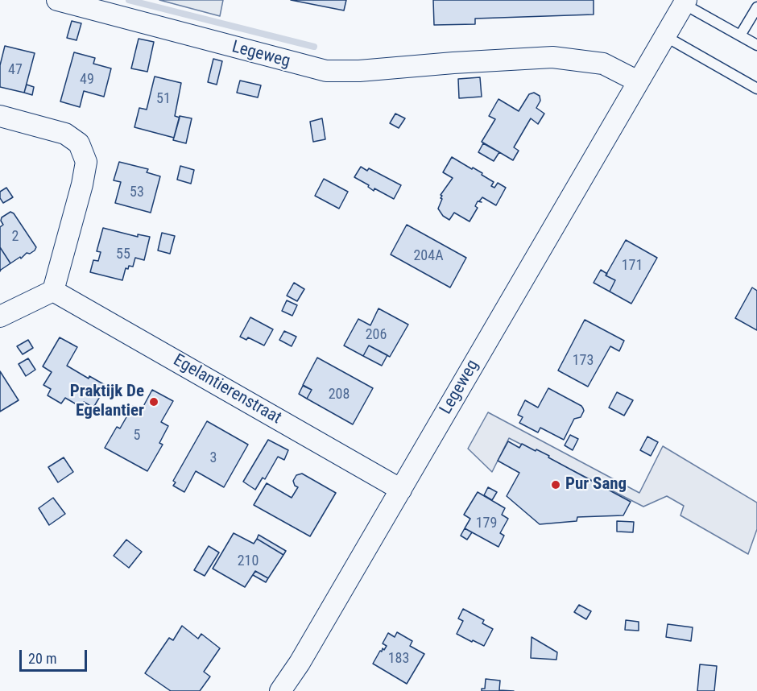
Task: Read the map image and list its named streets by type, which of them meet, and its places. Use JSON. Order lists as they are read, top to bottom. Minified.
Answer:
{"streets":{"street":["Legeweg","Egelantierenstraat"]},"crossings":[["Legeweg","Egelantierenstraat"]],"places":["Praktijk De Egelantier","Pur Sang"],"house_numbers":["47","49","51","53","2","55","204A","171","206","173","208","5","3","179","210","183"],"scale_bar":"20 m"}
